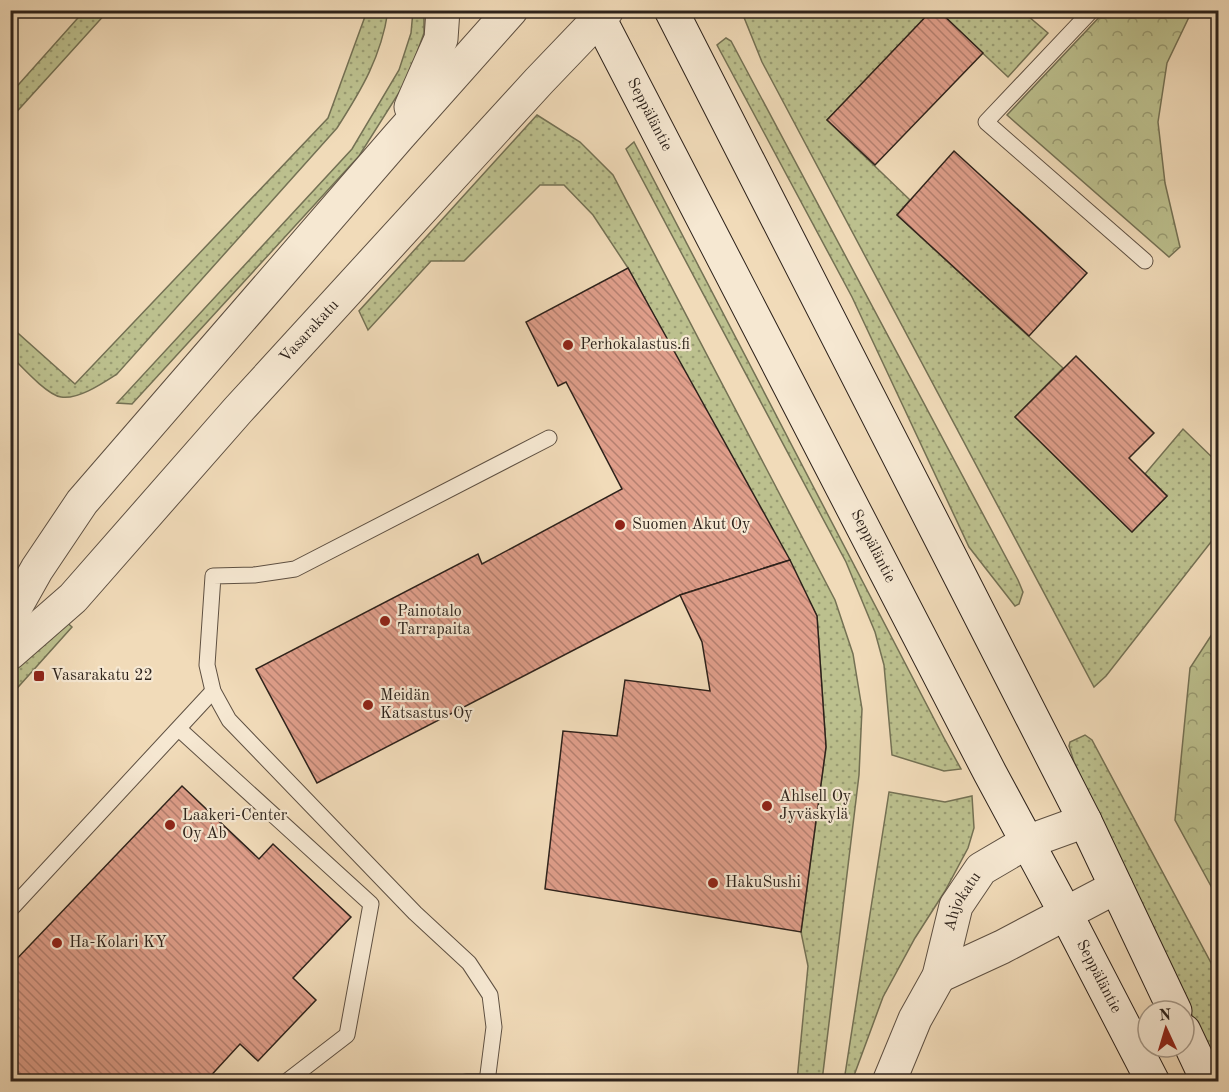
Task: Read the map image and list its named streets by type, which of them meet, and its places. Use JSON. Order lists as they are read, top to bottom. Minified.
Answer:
{"streets":{"main road":["Seppäläntie","Vasarakatu","Ahjokatu"]},"crossings":[["Seppäläntie","Vasarakatu"],["Seppäläntie","Ahjokatu"]],"places":{"other":["Perhokalastus.fi","Suomen Akut Oy","Painotalo Tarrapaita","Meidän Katsastus Oy","Ahlsell Oy Jyväskylä","Laakeri-Center Oy Ab","HakuSushi","Ha-Kolari KY"],"transit":["Vasarakatu 22"]},"north":"top"}
